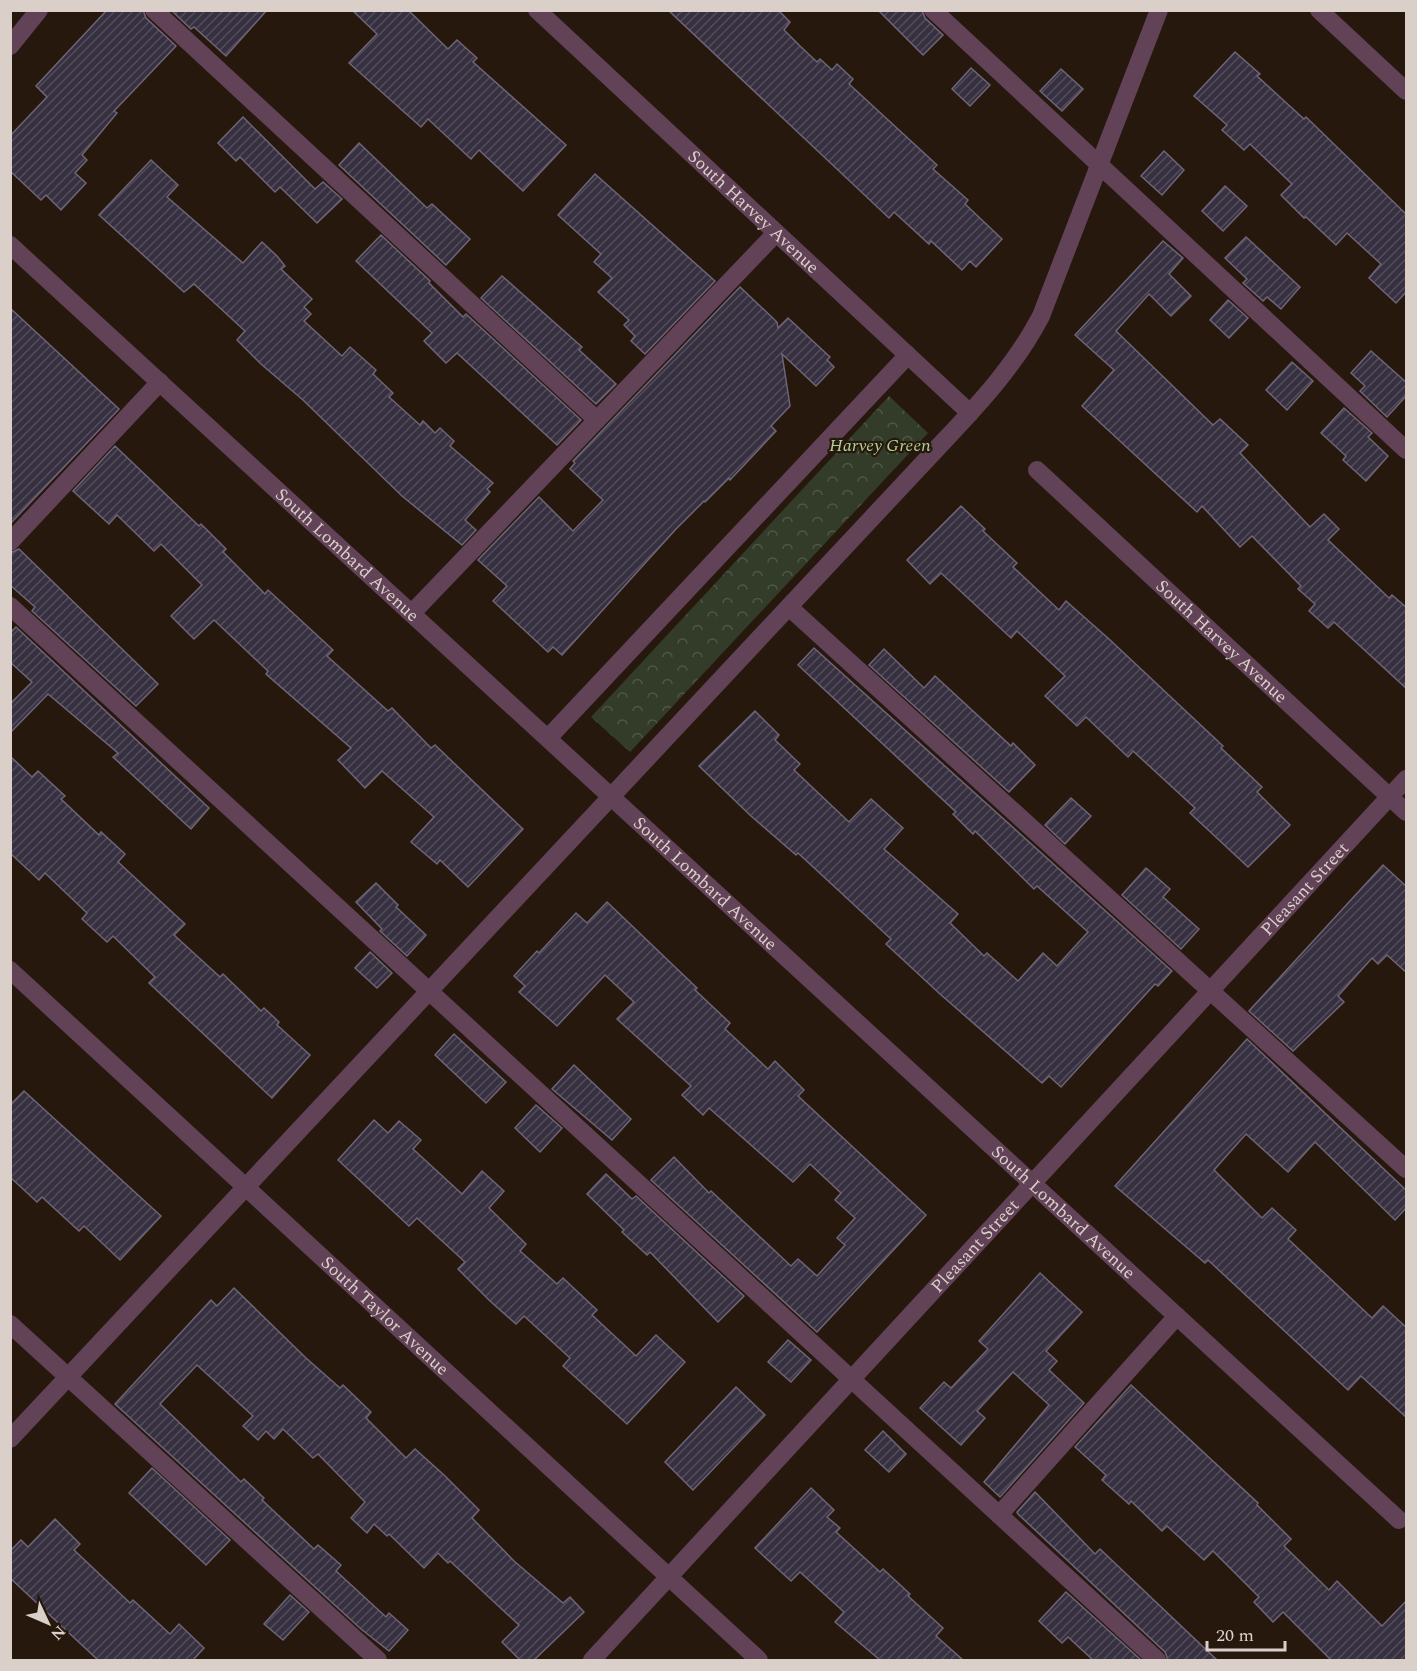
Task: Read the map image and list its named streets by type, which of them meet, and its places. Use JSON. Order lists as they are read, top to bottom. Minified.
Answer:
{"streets":{"street":["South Harvey Avenue","South Lombard Avenue","Pleasant Street","South Taylor Avenue"]},"crossings":[["South Harvey Avenue","Pleasant Street"],["South Lombard Avenue","Pleasant Street"],["Pleasant Street","South Taylor Avenue"]],"parks":["Harvey Green"],"scale_bar":"20 m","north":"bottom right"}
